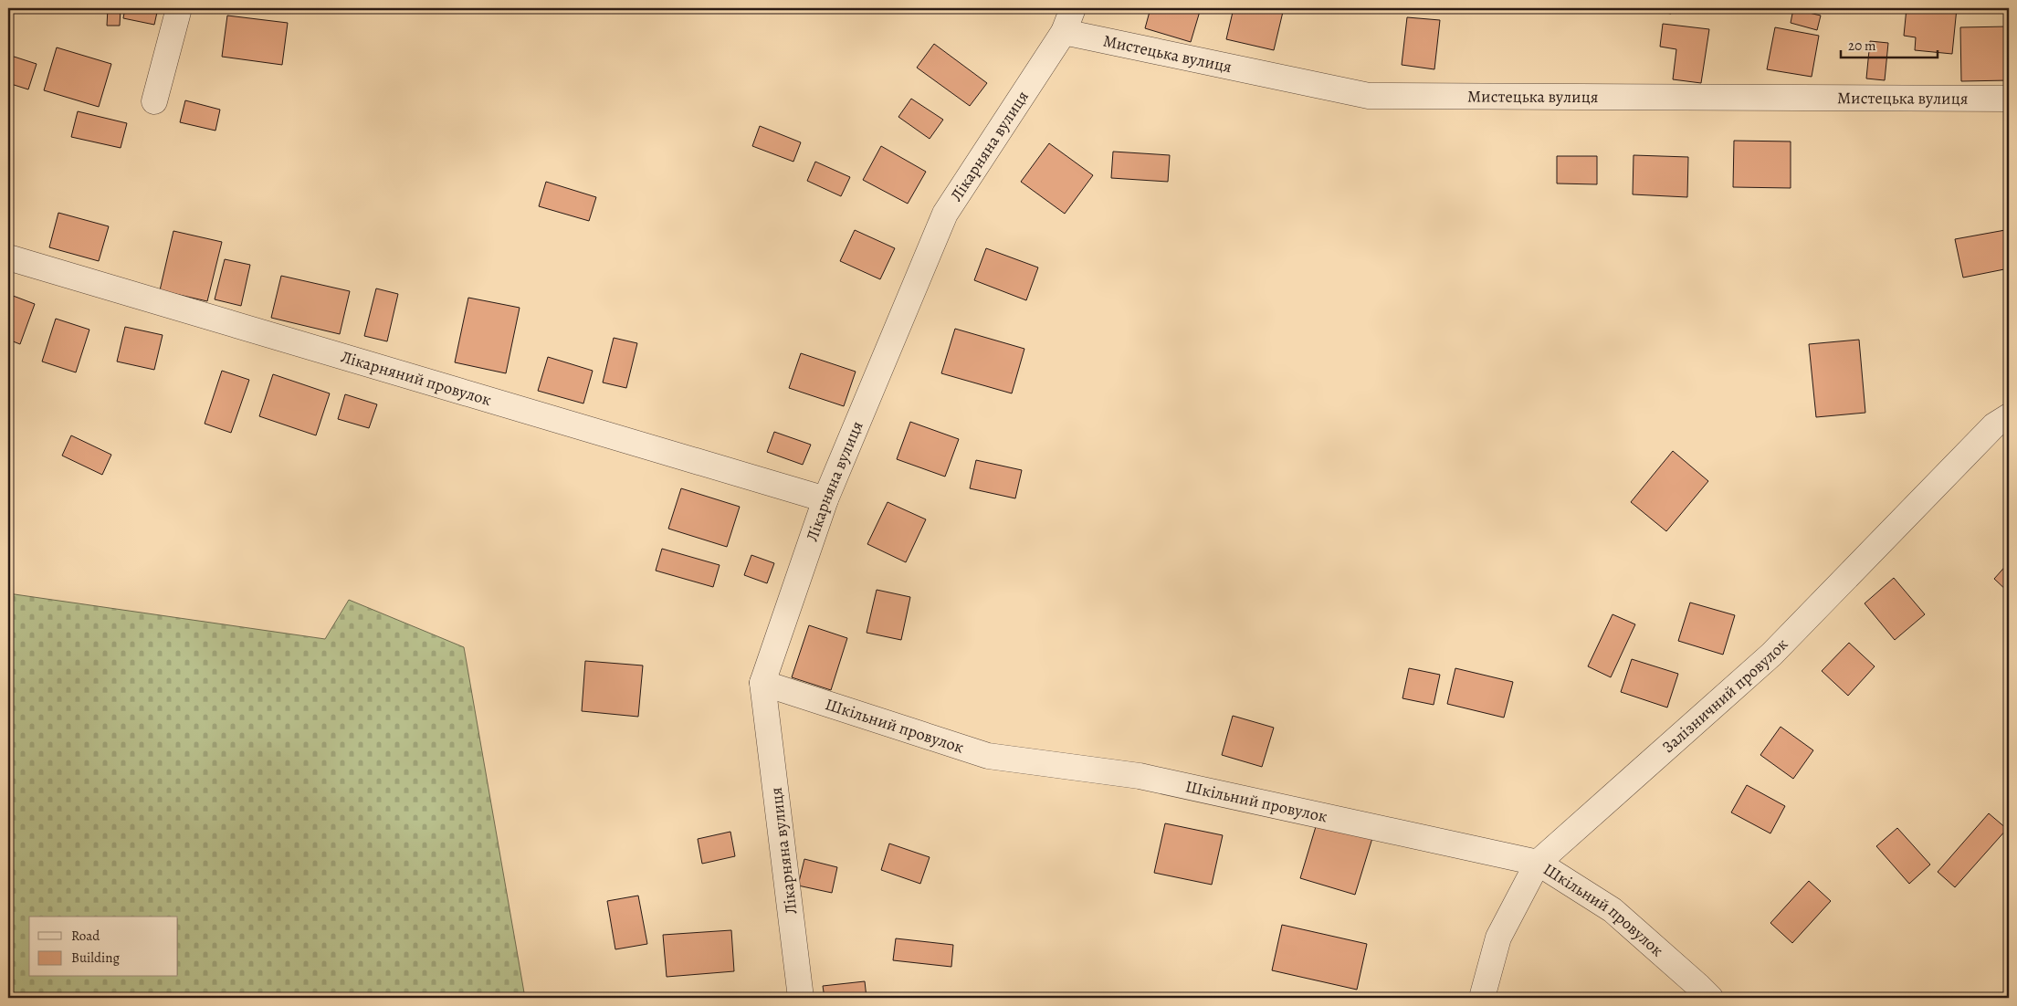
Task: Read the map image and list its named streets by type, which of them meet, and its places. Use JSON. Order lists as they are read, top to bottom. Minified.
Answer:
{"streets":{"street":["Мистецька вулиця","Лікарняна вулиця","Лікарняний провулок","Залізничний провулок","Шкільний провулок"]},"crossings":[["Мистецька вулиця","Лікарняна вулиця"],["Лікарняна вулиця","Лікарняний провулок"],["Лікарняна вулиця","Шкільний провулок"],["Залізничний провулок","Шкільний провулок"]],"legend":["Road","Building"],"scale_bar":"20 m"}
